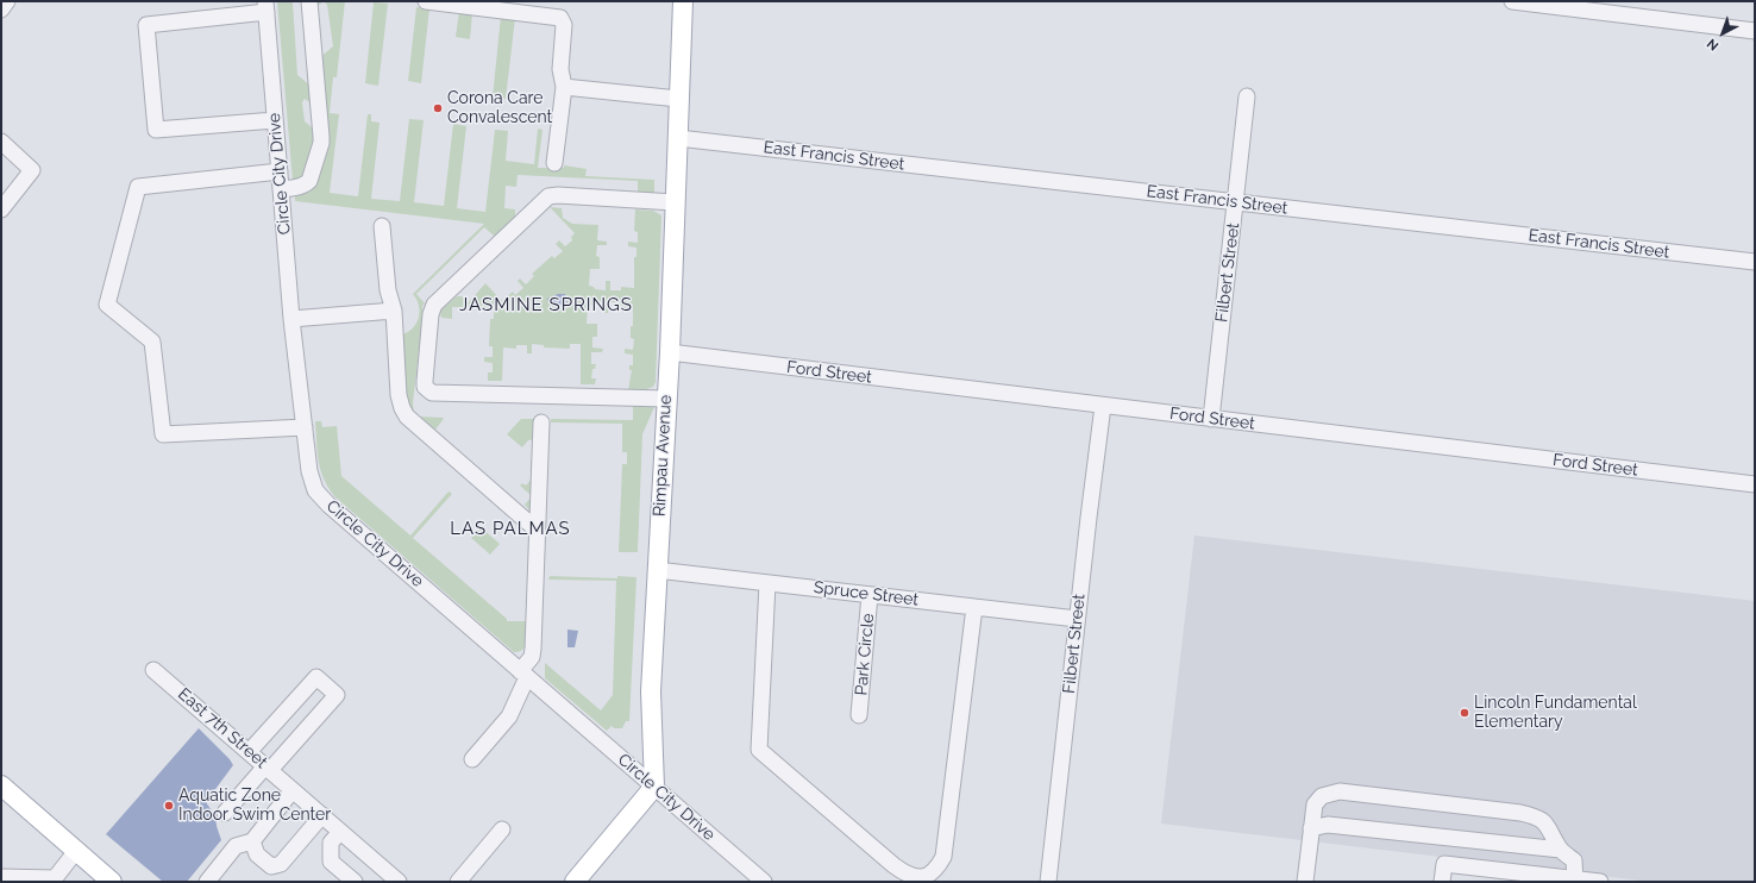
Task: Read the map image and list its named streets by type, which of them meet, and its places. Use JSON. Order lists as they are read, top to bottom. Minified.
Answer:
{"streets":{"main road":["Rimpau Avenue"],"street":["East Francis Street","Circle City Drive","Filbert Street","Ford Street","Spruce Street","Park Circle","East 7th Street"]},"crossings":[["East Francis Street","Filbert Street"],["East Francis Street","Rimpau Avenue"],["Circle City Drive","Rimpau Avenue"],["Filbert Street","Ford Street"],["Filbert Street","Spruce Street"],["Ford Street","Rimpau Avenue"],["Rimpau Avenue","Spruce Street"],["Spruce Street","Park Circle"]],"districts":["JASMINE SPRINGS","LAS PALMAS"],"places":["Corona Care Convalescent","Lincoln Fundamental Elementary","Aquatic Zone Indoor Swim Center"],"north":"bottom left"}
